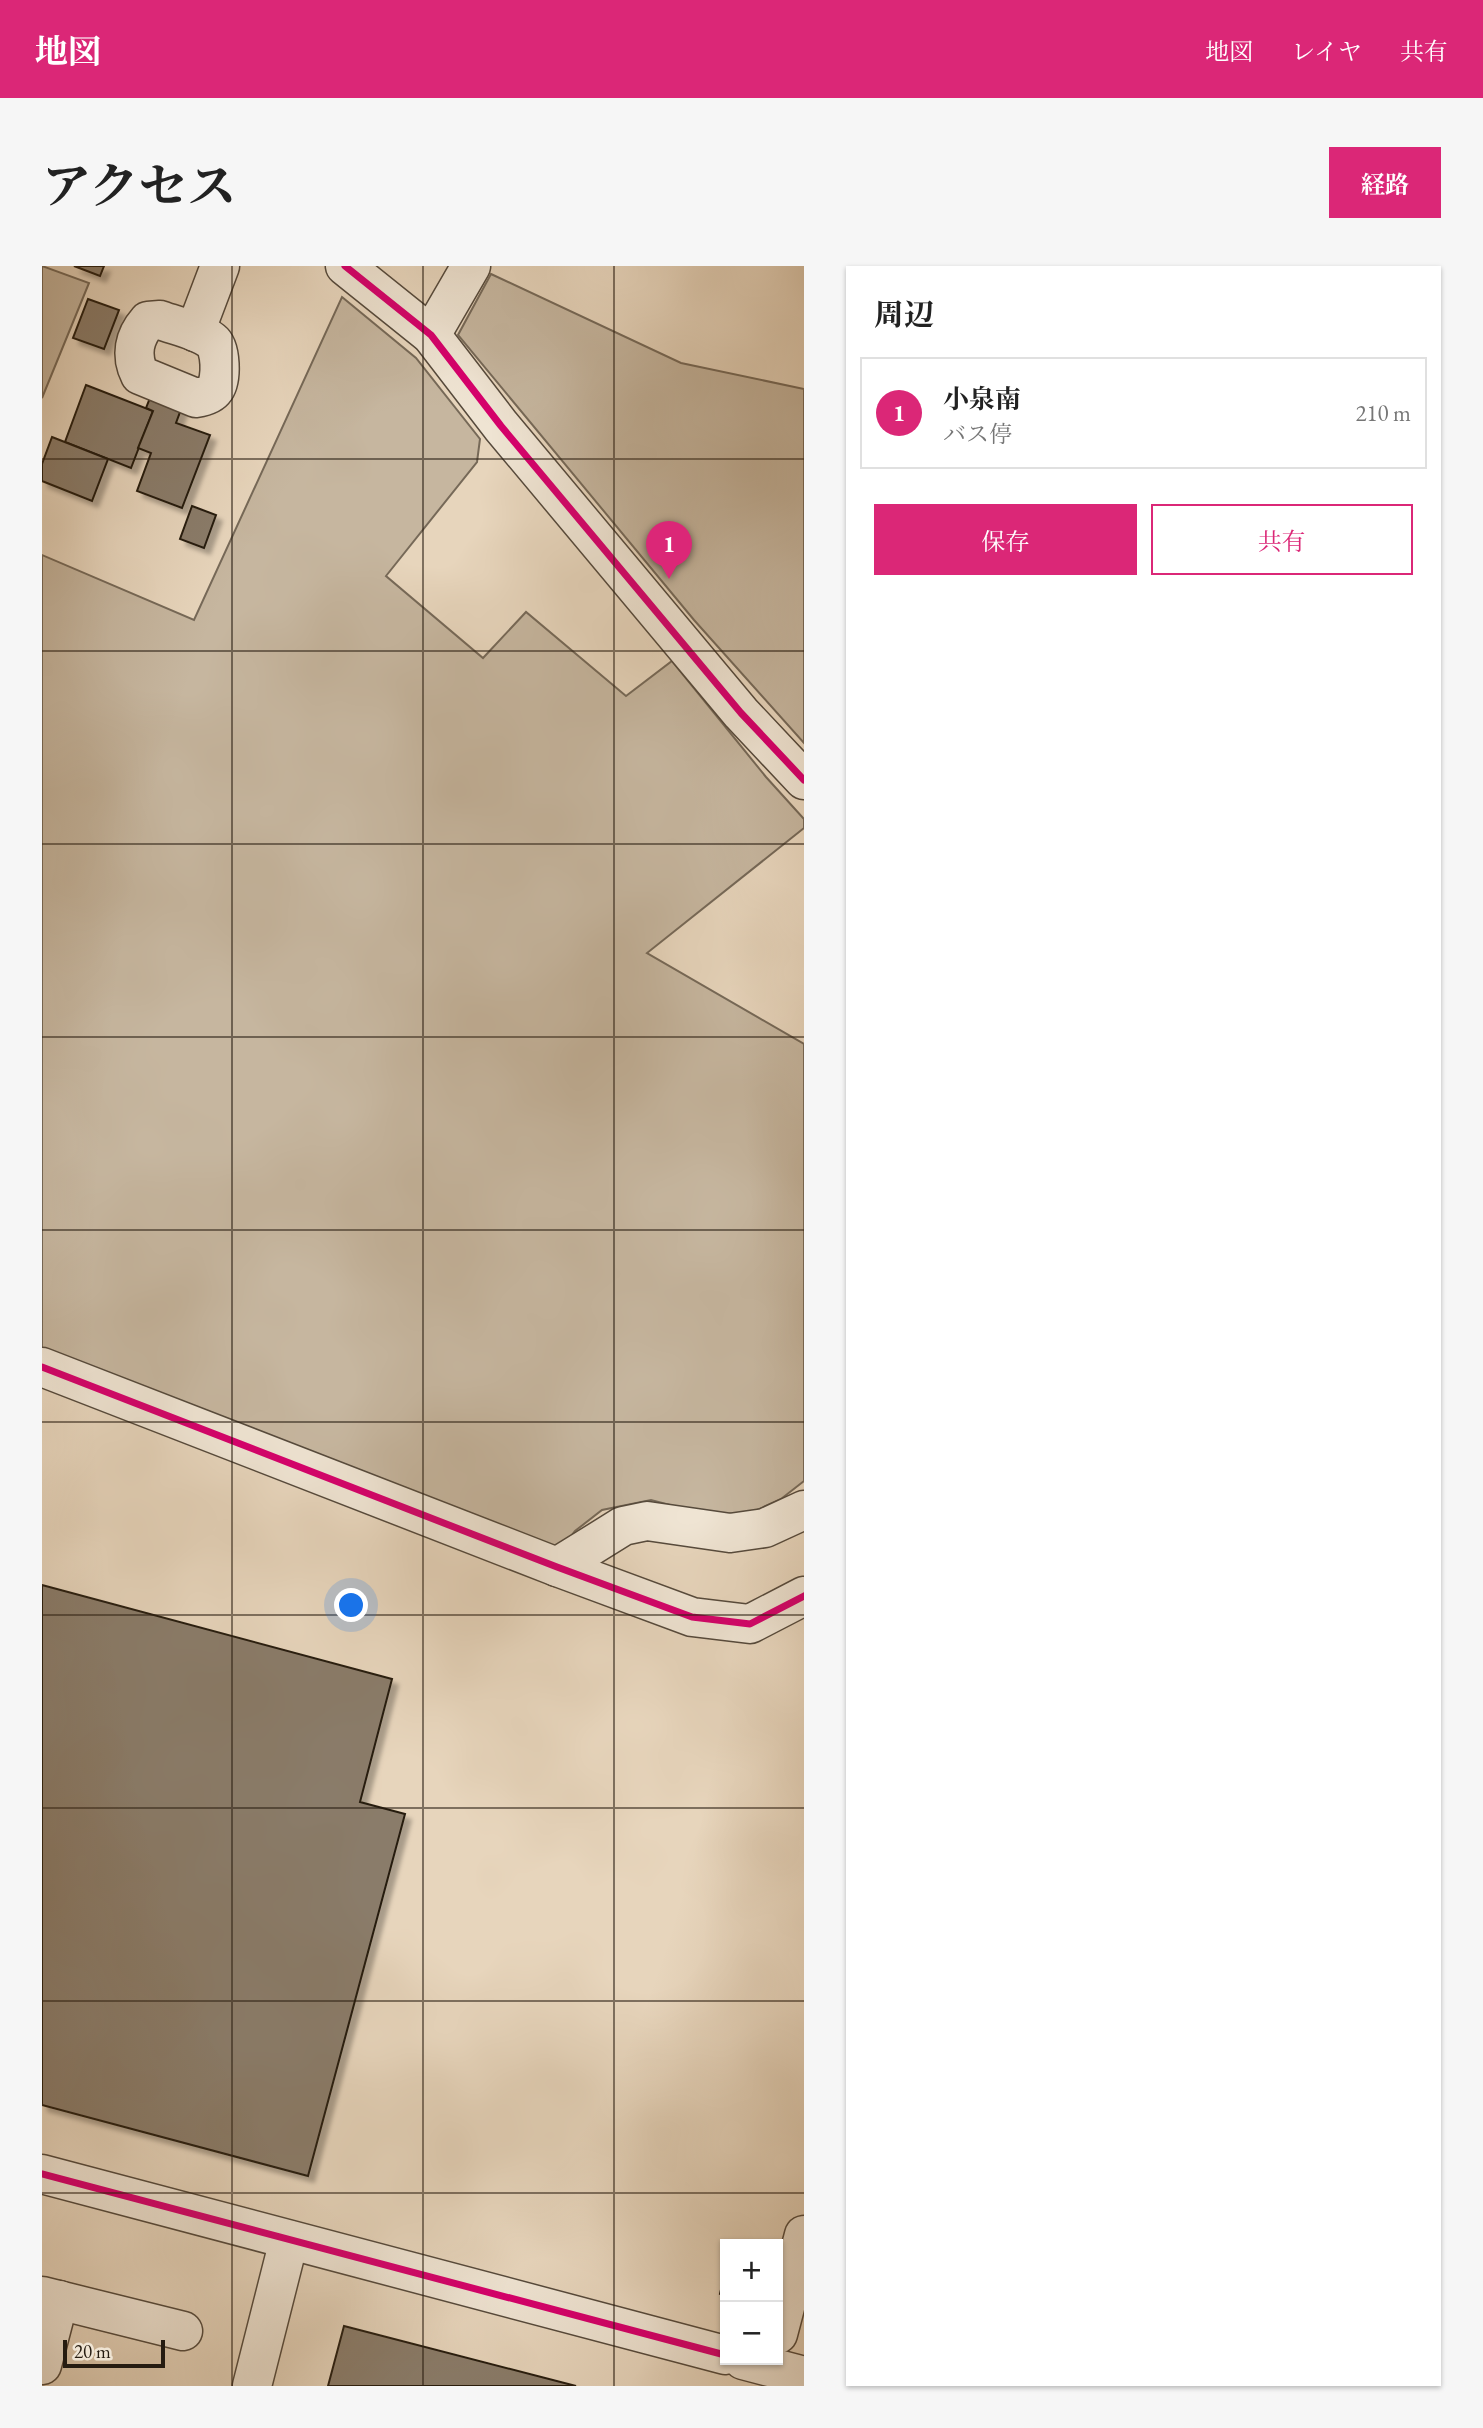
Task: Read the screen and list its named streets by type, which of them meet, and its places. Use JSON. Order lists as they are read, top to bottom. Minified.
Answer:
{"scale_bar":"20 m","page":{"header":"地図","nav":["地図","レイヤ","共有"],"title":"アクセス","buttons":["経路",["保存","共有"]],"heading":"周辺","list":[{"mark":"1","name":"小泉南","note":"バス停","value":"210 m"}],"pins":"1","map_buttons":["+","−"],"scale":"20 m"}}
